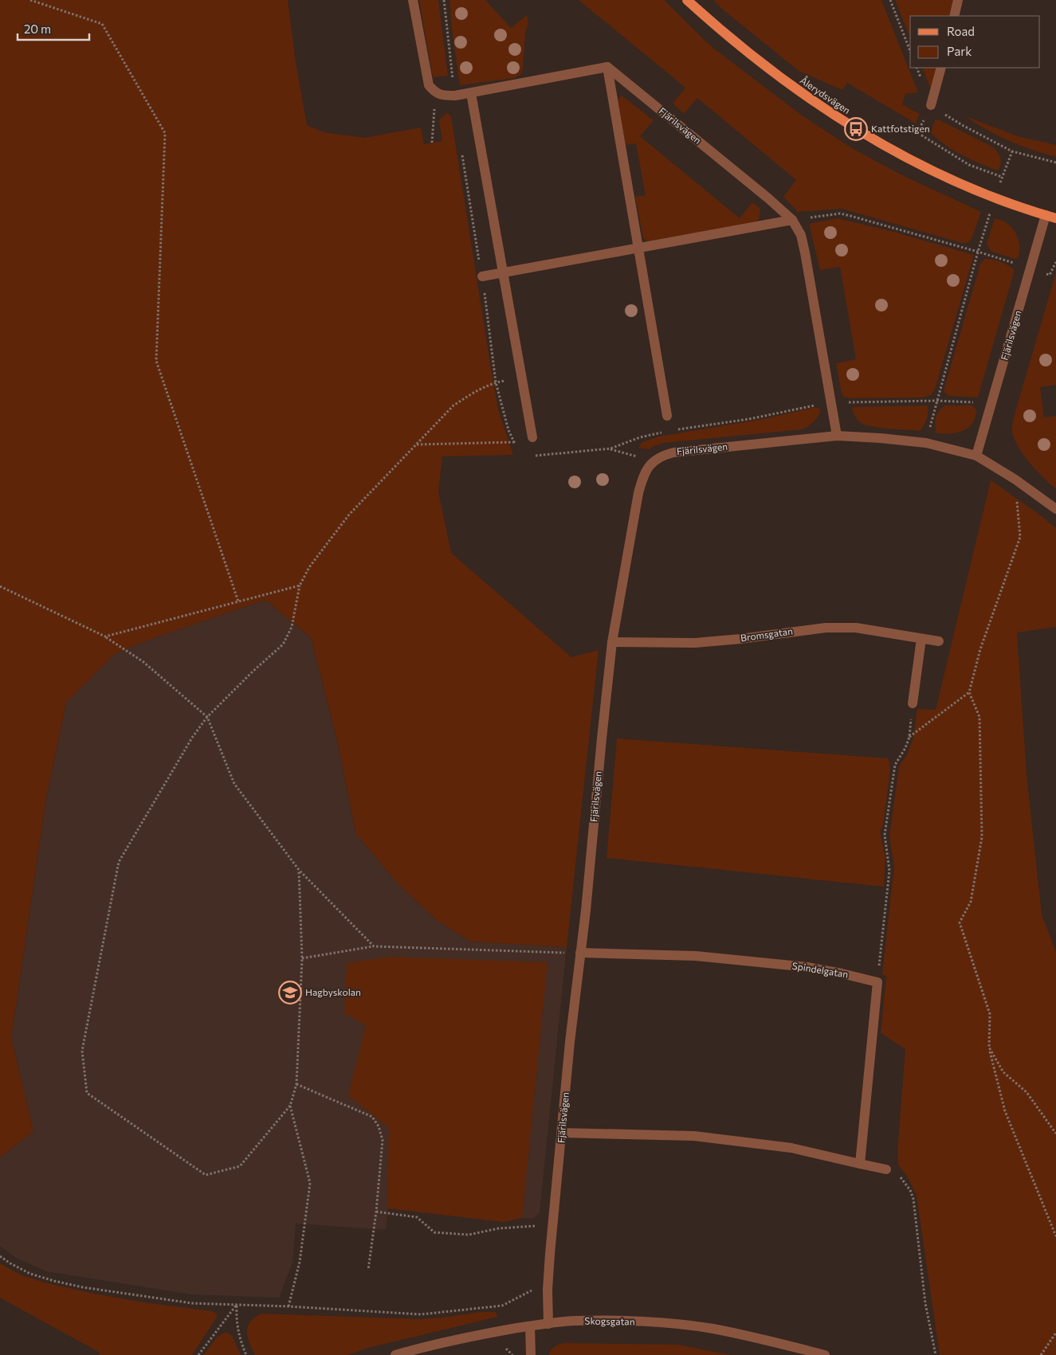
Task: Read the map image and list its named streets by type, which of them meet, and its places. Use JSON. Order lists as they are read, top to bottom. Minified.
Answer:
{"streets":{"main road":["Ålerydsvägen"],"street":["Fjärilsvägen","Bromsgatan","Spindelgatan","Skogsgatan"]},"crossings":[["Ålerydsvägen","Fjärilsvägen"],["Fjärilsvägen","Bromsgatan"],["Fjärilsvägen","Spindelgatan"],["Fjärilsvägen","Skogsgatan"]],"places":{"bus stop":["Kattfotstigen"],"school or university":["Hagbyskolan"]},"legend":["Road","Park"],"scale_bar":"20 m"}
